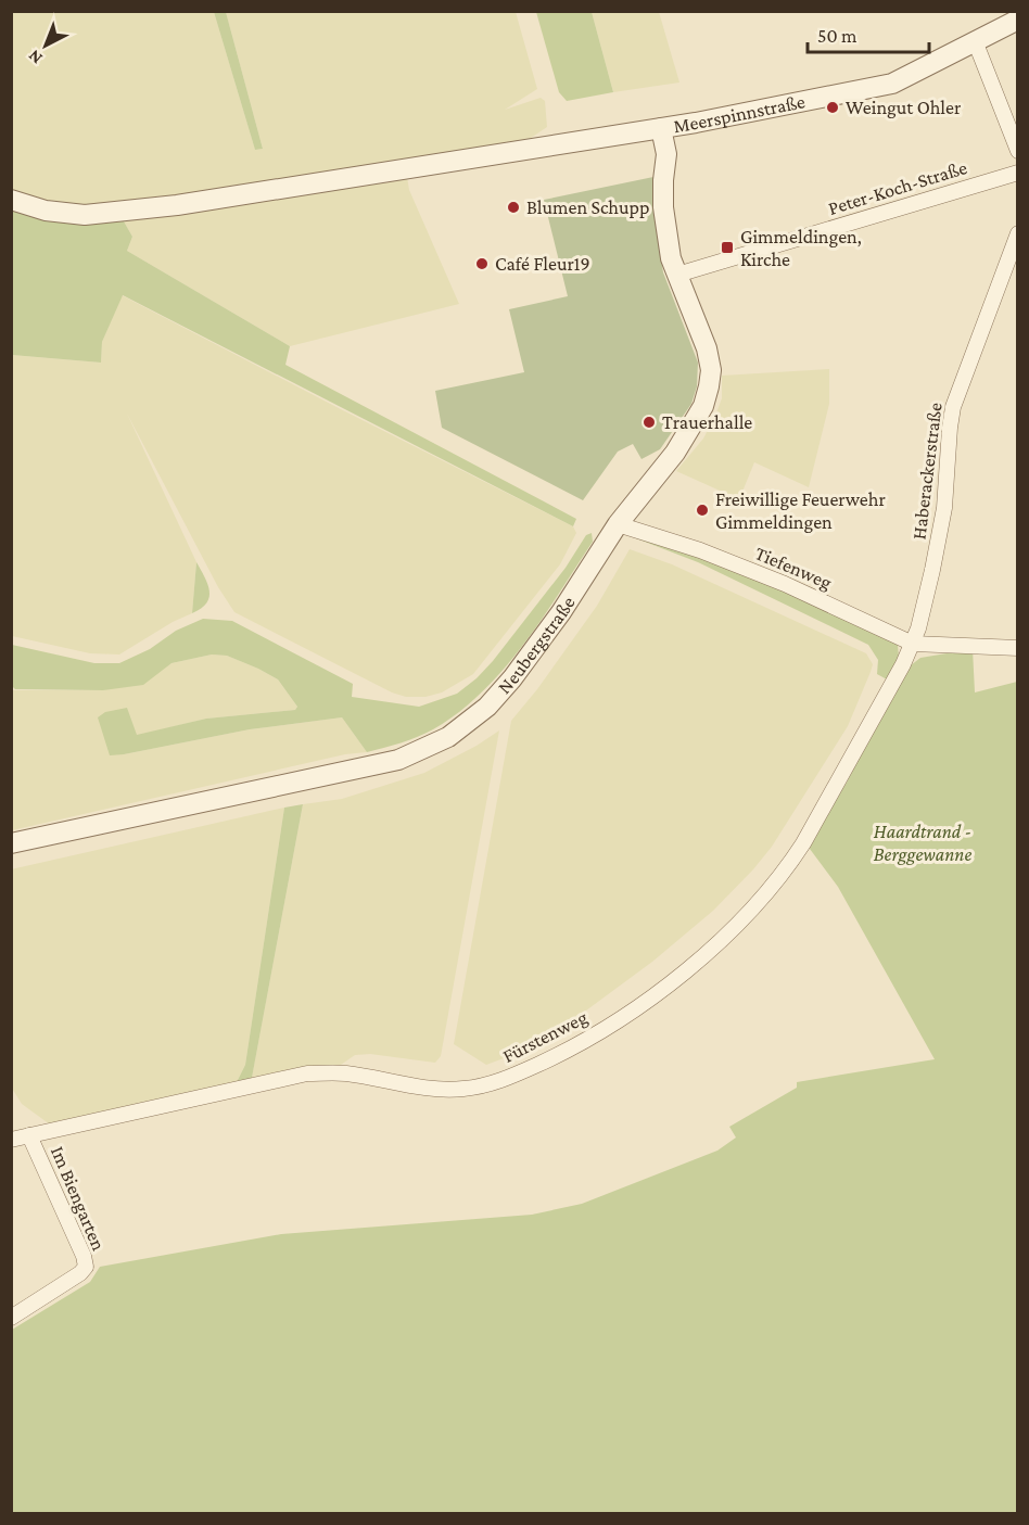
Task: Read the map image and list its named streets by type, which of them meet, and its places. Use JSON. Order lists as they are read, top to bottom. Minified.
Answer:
{"streets":{"street":["Meerspinnstraße","Peter-Koch-Straße","Haberackerstraße","Tiefenweg","Neubergstraße","Fürstenweg","Im Biengarten"]},"crossings":[["Meerspinnstraße","Neubergstraße"],["Peter-Koch-Straße","Neubergstraße"],["Haberackerstraße","Tiefenweg"],["Haberackerstraße","Fürstenweg"],["Tiefenweg","Neubergstraße"],["Tiefenweg","Fürstenweg"],["Fürstenweg","Im Biengarten"]],"parks":["Haardtrand - Berggewanne"],"places":{"other":["Weingut Ohler","Blumen Schupp","Café Fleur19","Trauerhalle","Freiwillige Feuerwehr Gimmeldingen"],"transit":["Gimmeldingen, Kirche"]},"scale_bar":"50 m","north":"bottom left"}
